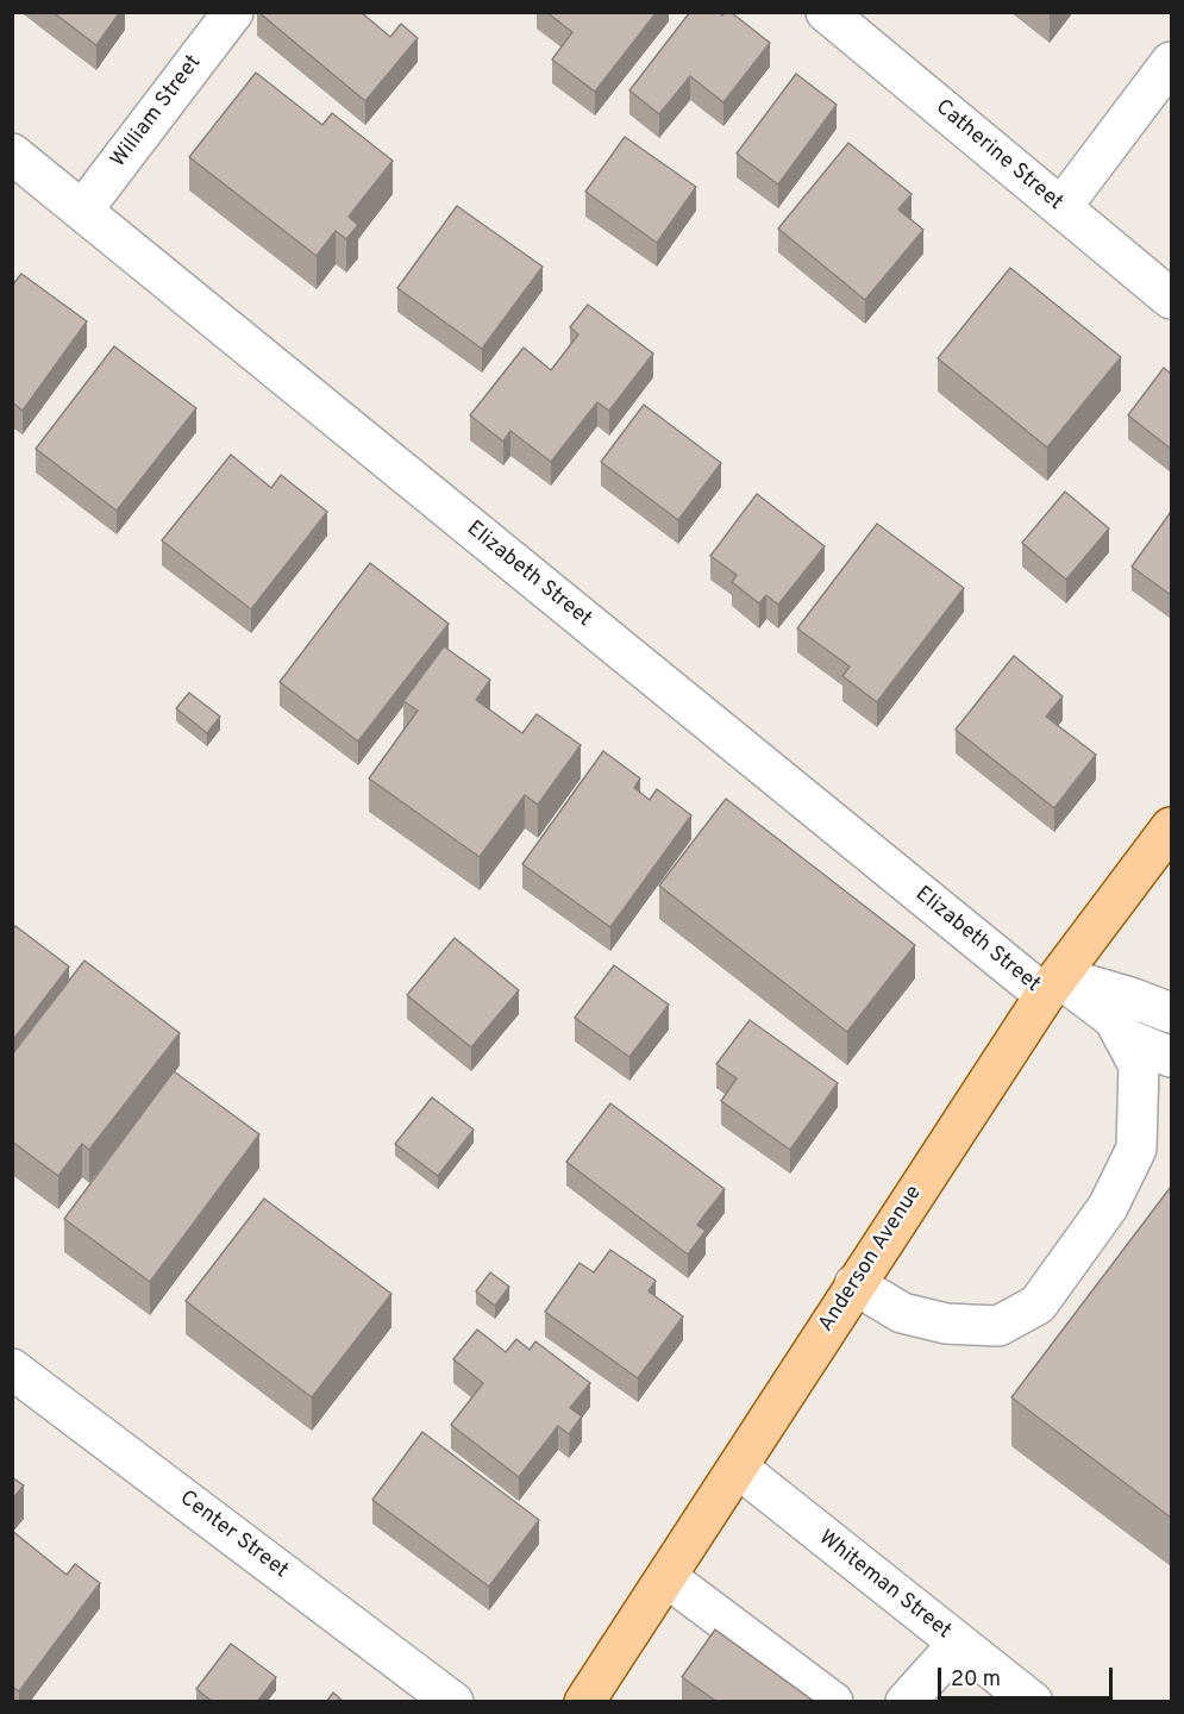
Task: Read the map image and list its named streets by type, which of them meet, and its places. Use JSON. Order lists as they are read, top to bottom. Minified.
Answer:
{"streets":{"main road":["Anderson Avenue"],"street":["William Street","Catherine Street","Elizabeth Street","Center Street","Whiteman Street"]},"crossings":[["William Street","Elizabeth Street"],["Elizabeth Street","Anderson Avenue"],["Anderson Avenue","Whiteman Street"]],"scale_bar":"20 m"}
